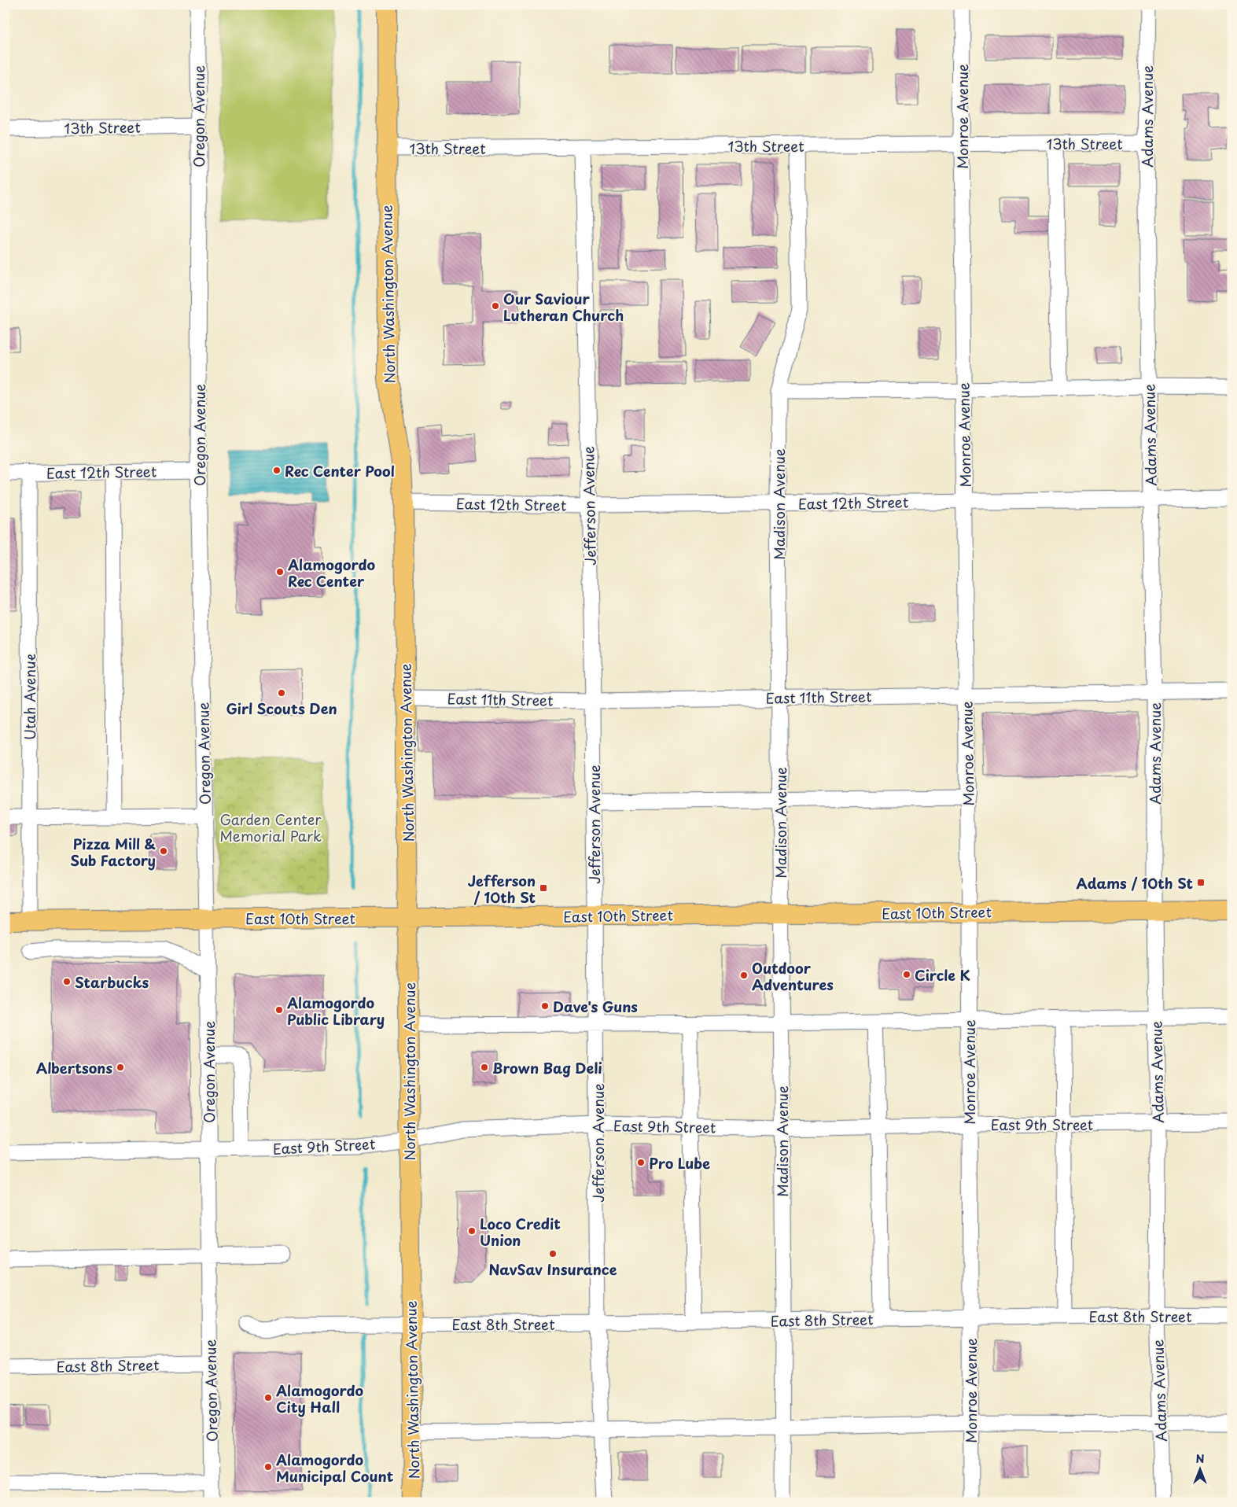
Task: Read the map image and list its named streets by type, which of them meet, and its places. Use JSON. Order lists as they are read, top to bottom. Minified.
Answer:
{"streets":{"main road":["North Washington Avenue","East 10th Street"],"street":["Oregon Avenue","Monroe Avenue","Adams Avenue","13th Street","East 12th Street","Madison Avenue","Jefferson Avenue","Utah Avenue","East 11th Street","East 9th Street","East 8th Street"]},"crossings":[["Oregon Avenue","13th Street"],["Oregon Avenue","East 12th Street"],["Oregon Avenue","East 10th Street"],["Oregon Avenue","East 9th Street"],["Oregon Avenue","East 8th Street"],["Monroe Avenue","13th Street"],["Monroe Avenue","East 12th Street"],["Monroe Avenue","East 11th Street"],["Monroe Avenue","East 10th Street"],["Monroe Avenue","East 9th Street"],["Monroe Avenue","East 8th Street"],["Adams Avenue","13th Street"],["Adams Avenue","East 12th Street"],["Adams Avenue","East 11th Street"],["Adams Avenue","East 10th Street"],["Adams Avenue","East 9th Street"],["Adams Avenue","East 8th Street"],["13th Street","North Washington Avenue"],["13th Street","Madison Avenue"],["13th Street","Jefferson Avenue"],["North Washington Avenue","East 12th Street"],["North Washington Avenue","East 11th Street"],["North Washington Avenue","East 10th Street"],["North Washington Avenue","East 9th Street"],["North Washington Avenue","East 8th Street"],["East 12th Street","Madison Avenue"],["East 12th Street","Jefferson Avenue"],["East 12th Street","Utah Avenue"],["Madison Avenue","East 11th Street"],["Madison Avenue","East 10th Street"],["Madison Avenue","East 9th Street"],["Madison Avenue","East 8th Street"],["Jefferson Avenue","East 11th Street"],["Jefferson Avenue","East 10th Street"],["Jefferson Avenue","East 9th Street"],["Jefferson Avenue","East 8th Street"],["Utah Avenue","East 10th Street"]],"parks":["Garden Center Memorial Park"],"places":{"other":["Our Saviour Lutheran Church","Rec Center Pool","Alamogordo Rec Center","Girl Scouts Den","Pizza Mill & Sub Factory","Circle K","Outdoor Adventures","Starbucks","Dave's Guns","Alamogordo Public Library","Albertsons","Brown Bag Deli","Pro Lube","Loco Credit Union","NavSav Insurance","Alamogordo City Hall","Alamogordo Municipal Count"],"transit":["Adams / 10th St","Jefferson / 10th St"]},"north":"top"}
